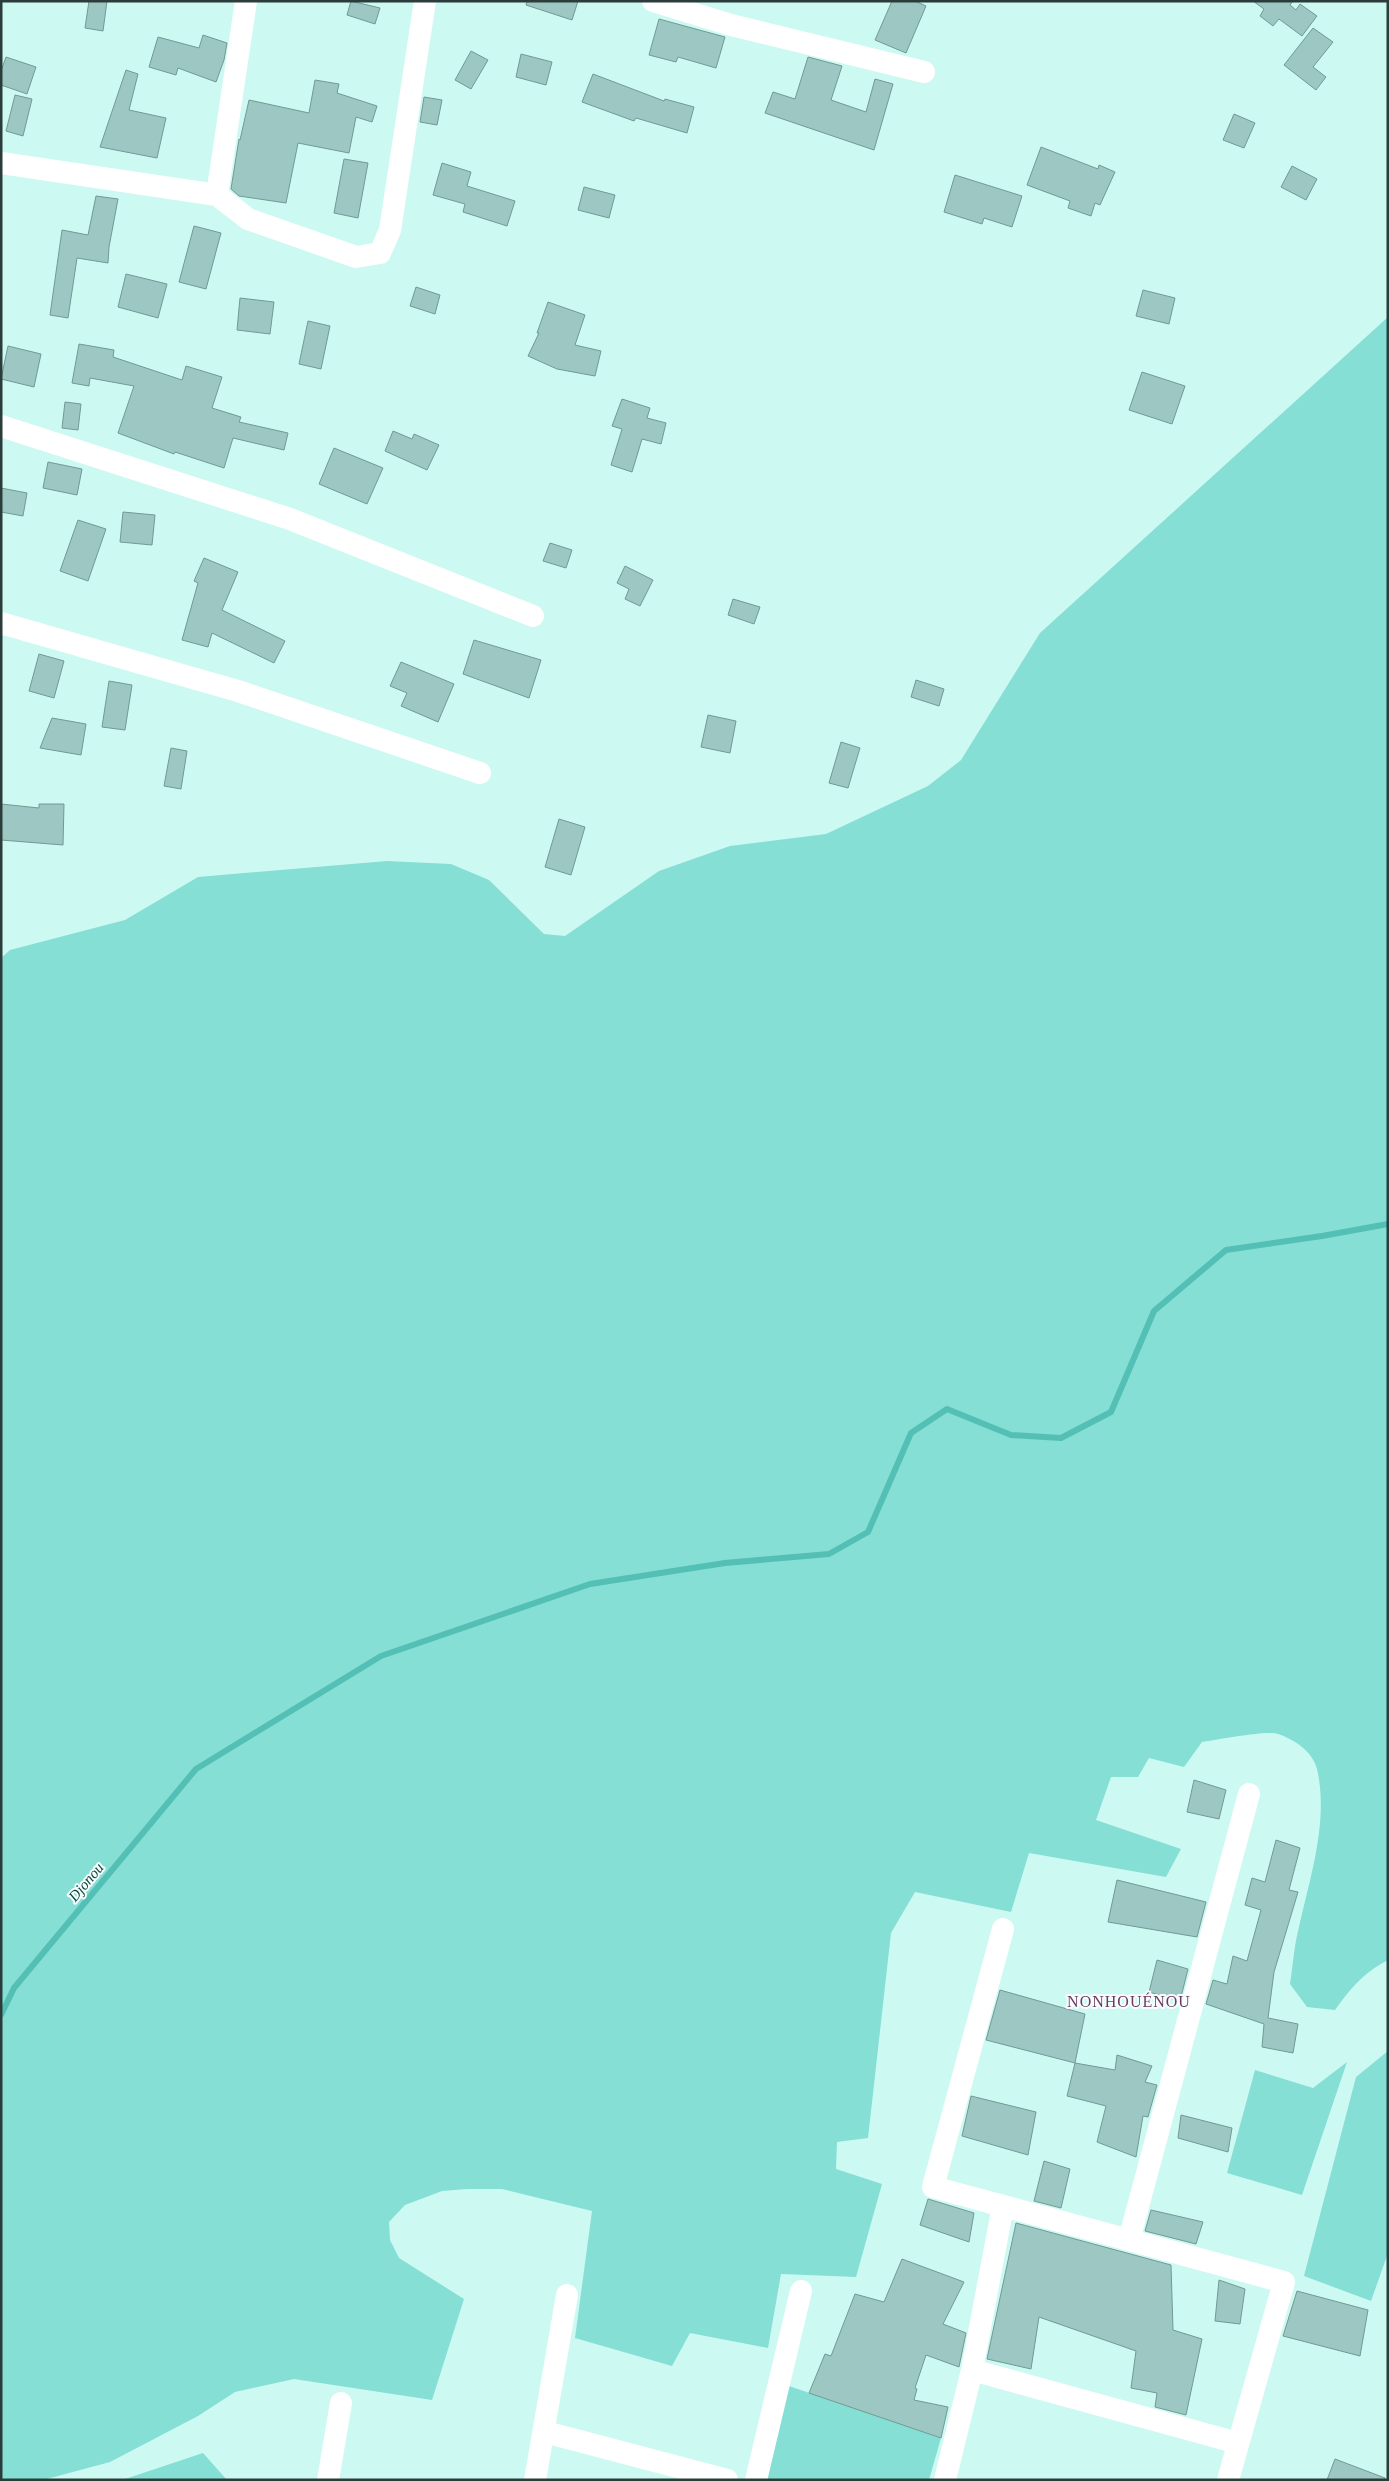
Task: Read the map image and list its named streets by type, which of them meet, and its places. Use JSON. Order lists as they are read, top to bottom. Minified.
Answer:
{"districts":["NONHOUÉNOU"],"water":["Djonou"]}
